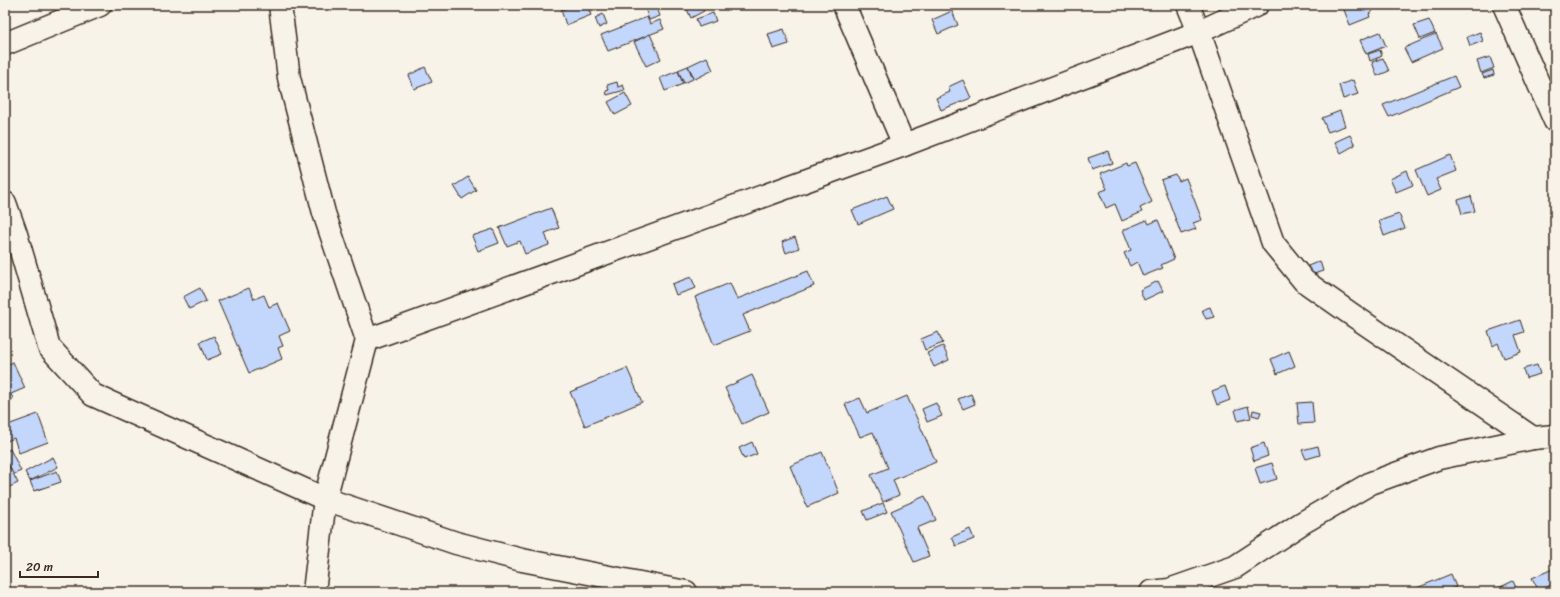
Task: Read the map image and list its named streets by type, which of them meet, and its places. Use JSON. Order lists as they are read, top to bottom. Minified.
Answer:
{"scale_bar":"20 m"}
